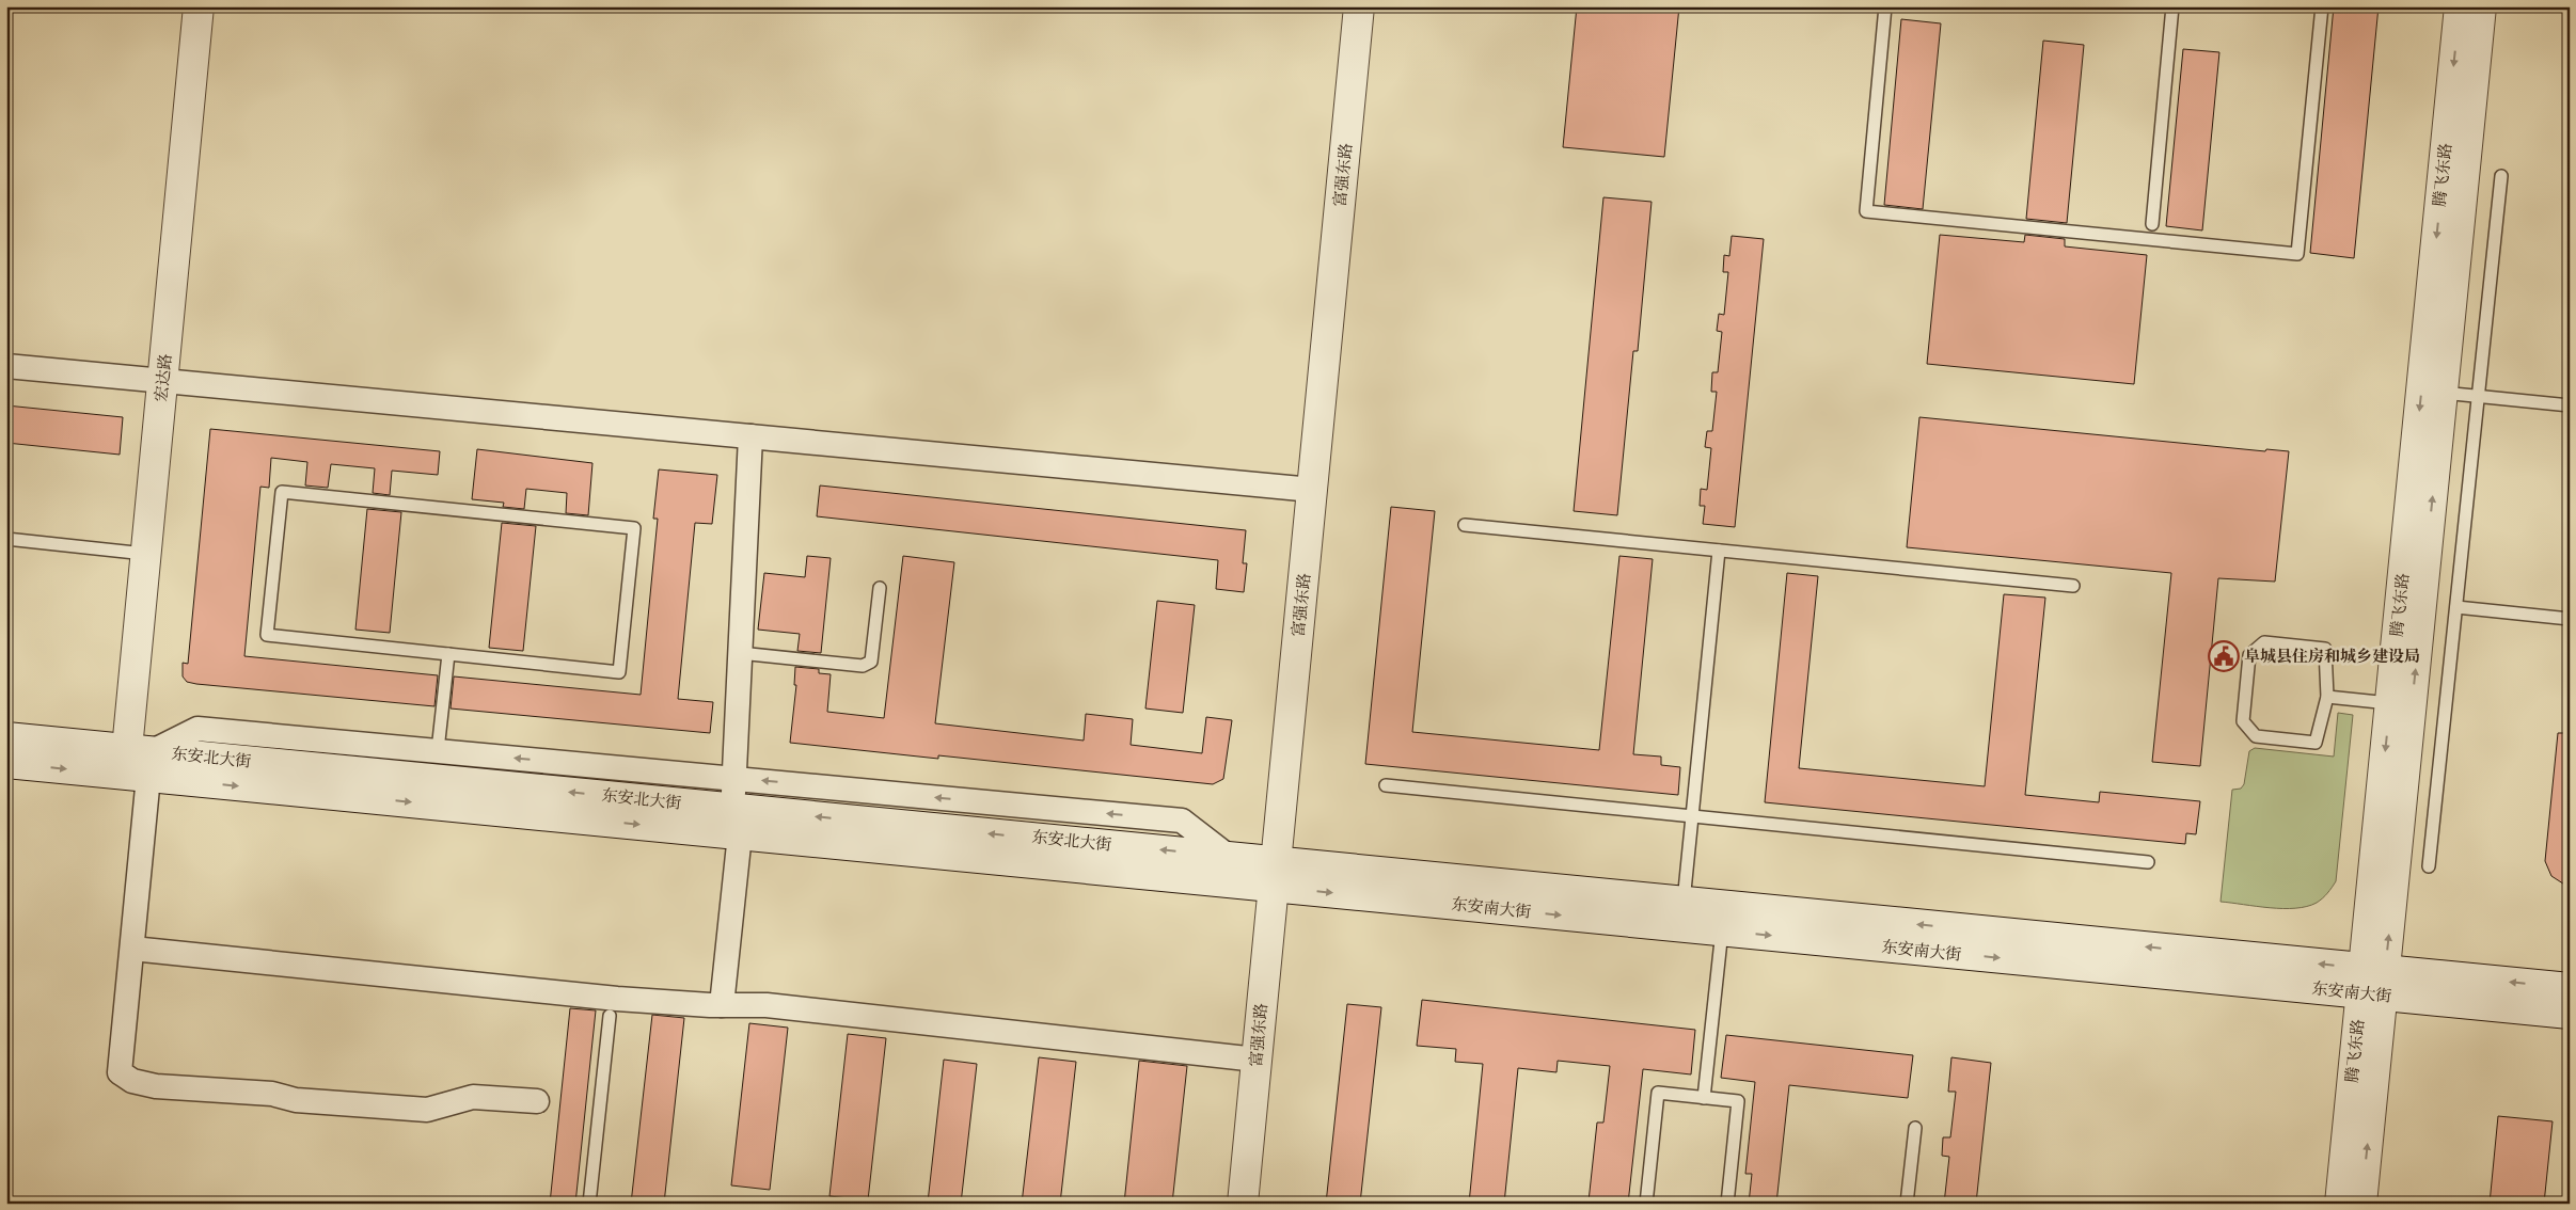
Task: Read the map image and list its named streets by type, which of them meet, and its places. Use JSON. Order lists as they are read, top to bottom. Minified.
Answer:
{"streets":{"main road":["富强东路","腾飞东路","宏达路","东安北大街","东安南大街"]},"crossings":[["富强东路","东安北大街"],["富强东路","东安南大街"],["腾飞东路","东安南大街"],["宏达路","东安北大街"],["东安北大街","东安南大街"]],"places":{"public building":["阜城县住房和城乡建设局"]}}
